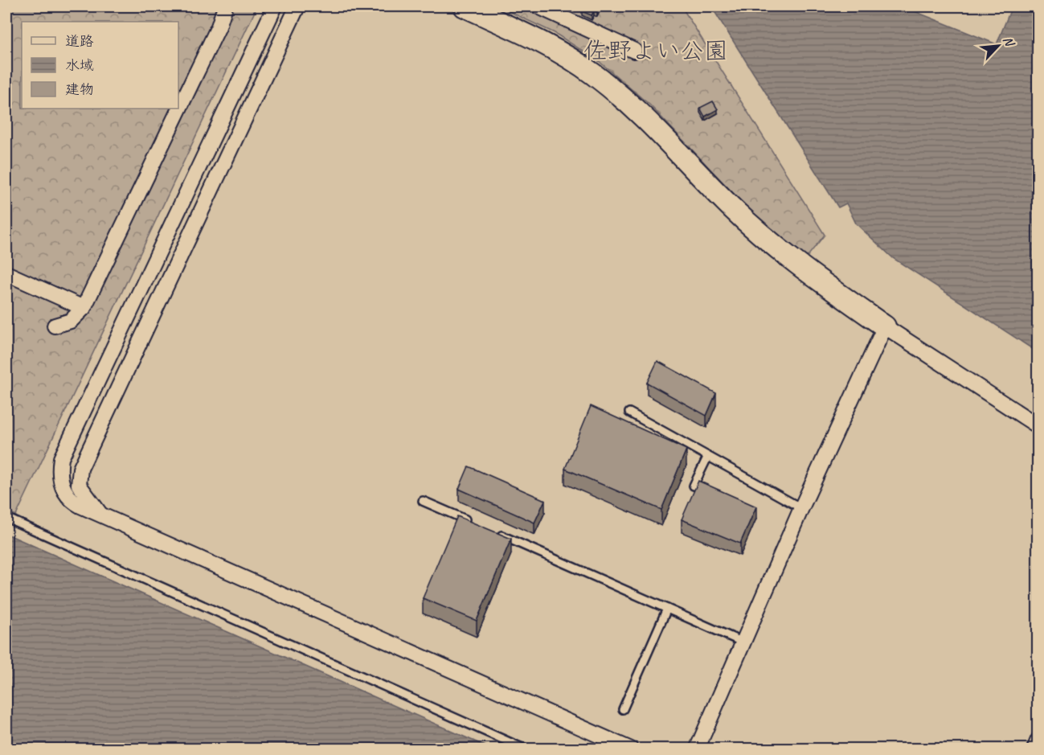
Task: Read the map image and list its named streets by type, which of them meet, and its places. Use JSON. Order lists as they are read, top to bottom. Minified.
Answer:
{"parks":["佐野よい公園"],"legend":["道路","水域","建物"],"north":"top right"}
